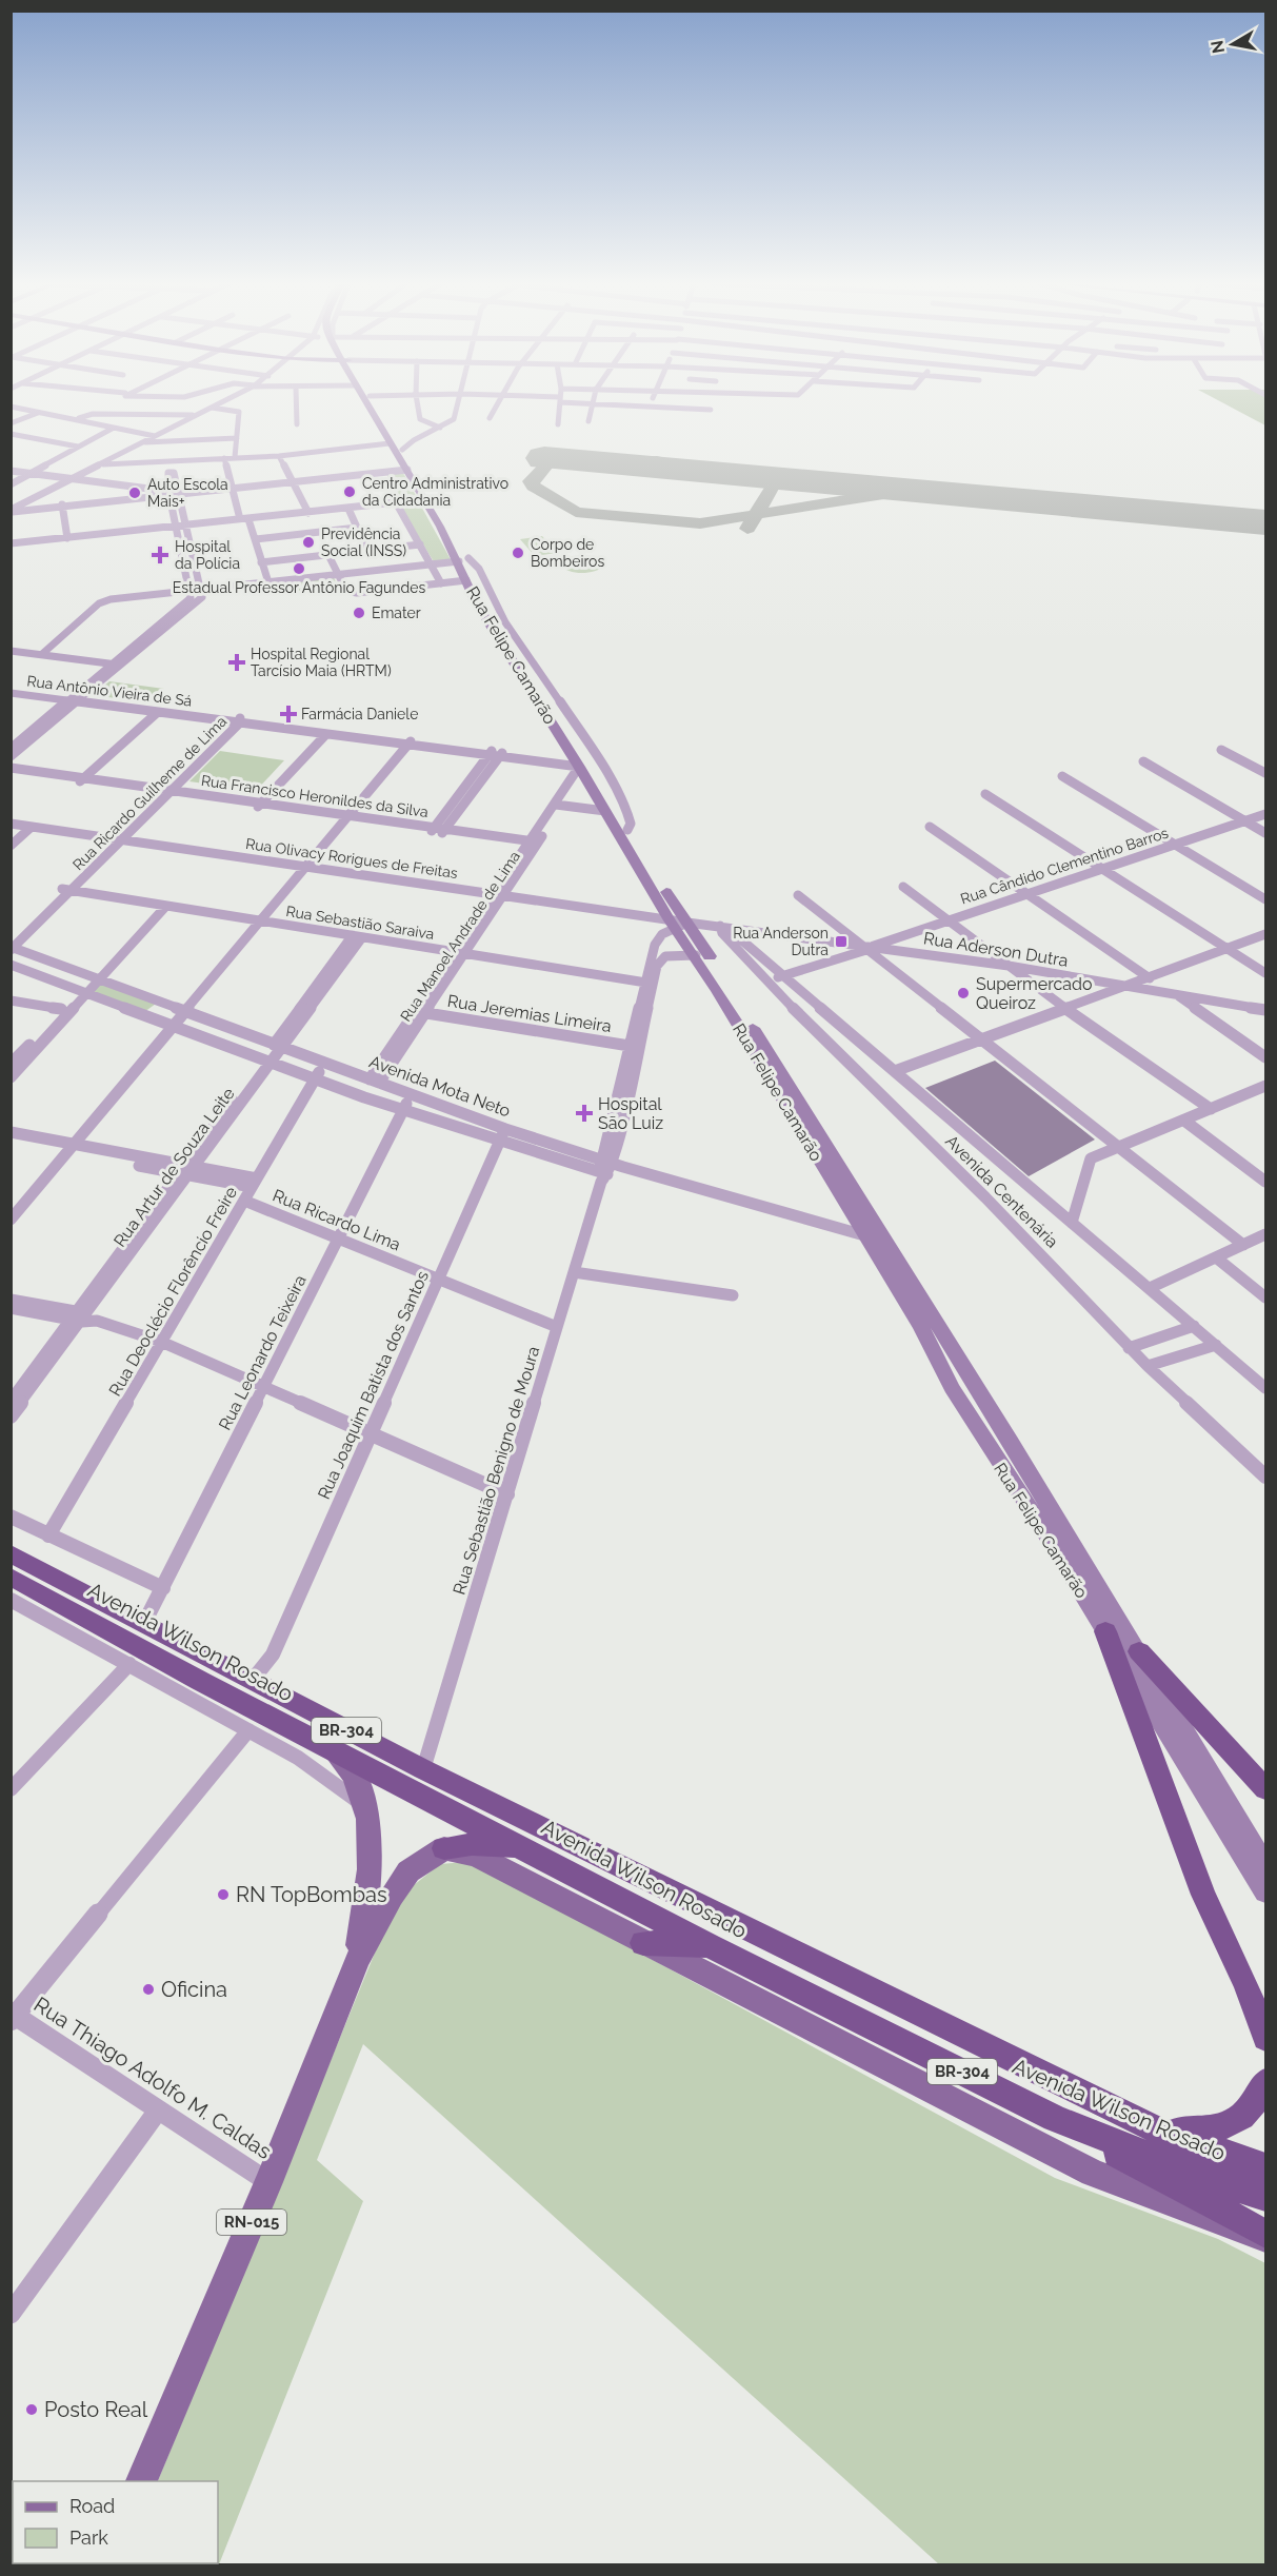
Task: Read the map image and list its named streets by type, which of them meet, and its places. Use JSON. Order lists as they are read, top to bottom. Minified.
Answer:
{"streets":{"highway":["Avenida Wilson Rosado","BR-304"],"main road":["Rua Felipe Camarão","RN-015"],"street":["Rua Antônio Vieira de Sá","Rua Ricardo Guilheme de Lima","Rua Francisco Heronildes da Silva","Rua Olivacy Rorigues de Freitas","Rua Cândido Clementino Barros","Rua Sebastião Saraiva","Rua Manoel Andrade de Lima","Rua Aderson Dutra","Rua Jeremias Limeira","Avenida Mota Neto","Rua Artur de Souza Leite","Avenida Centenária","Rua Ricardo Lima","Rua Deoclécio Florêncio Freire","Rua Leonardo Teixeira","Rua Joaquim Batista dos Santos","Rua Sebastião Benigno de Moura","Rua Thiago Adolfo M. Caldas"]},"crossings":[["Rua Felipe Camarão","Rua Antônio Vieira de Sá"],["Rua Felipe Camarão","Rua Olivacy Rorigues de Freitas"],["Rua Felipe Camarão","Rua Manoel Andrade de Lima"],["Rua Felipe Camarão","Avenida Mota Neto"],["Rua Felipe Camarão","Rua Sebastião Benigno de Moura"],["Rua Antônio Vieira de Sá","Rua Ricardo Guilheme de Lima"],["Rua Antônio Vieira de Sá","Rua Manoel Andrade de Lima"],["Rua Ricardo Guilheme de Lima","Rua Francisco Heronildes da Silva"],["Rua Ricardo Guilheme de Lima","Rua Olivacy Rorigues de Freitas"],["Rua Ricardo Guilheme de Lima","Rua Sebastião Saraiva"],["Rua Ricardo Guilheme de Lima","Avenida Mota Neto"],["Rua Francisco Heronildes da Silva","Rua Manoel Andrade de Lima"],["Rua Olivacy Rorigues de Freitas","Rua Manoel Andrade de Lima"],["Rua Olivacy Rorigues de Freitas","Rua Aderson Dutra"],["Rua Olivacy Rorigues de Freitas","Avenida Centenária"],["Rua Olivacy Rorigues de Freitas","Rua Sebastião Benigno de Moura"],["Rua Cândido Clementino Barros","Rua Aderson Dutra"],["Rua Cândido Clementino Barros","Avenida Centenária"],["Rua Sebastião Saraiva","Rua Manoel Andrade de Lima"],["Rua Sebastião Saraiva","Rua Artur de Souza Leite"],["Rua Sebastião Saraiva","Rua Sebastião Benigno de Moura"],["Rua Manoel Andrade de Lima","Rua Jeremias Limeira"],["Rua Manoel Andrade de Lima","Avenida Mota Neto"],["Rua Aderson Dutra","Avenida Centenária"],["Rua Jeremias Limeira","Rua Sebastião Benigno de Moura"],["Avenida Mota Neto","Rua Artur de Souza Leite"],["Avenida Mota Neto","Rua Deoclécio Florêncio Freire"],["Avenida Mota Neto","Rua Leonardo Teixeira"],["Avenida Mota Neto","Rua Joaquim Batista dos Santos"],["Avenida Mota Neto","Rua Sebastião Benigno de Moura"],["Rua Artur de Souza Leite","Rua Ricardo Lima"],["Rua Ricardo Lima","Rua Deoclécio Florêncio Freire"],["Rua Ricardo Lima","Rua Leonardo Teixeira"],["Rua Ricardo Lima","Rua Joaquim Batista dos Santos"],["Rua Ricardo Lima","Rua Sebastião Benigno de Moura"],["Rua Leonardo Teixeira","Avenida Wilson Rosado"],["Rua Joaquim Batista dos Santos","Avenida Wilson Rosado"],["Rua Sebastião Benigno de Moura","Avenida Wilson Rosado"],["Rua Thiago Adolfo M. Caldas","RN-015"]],"places":{"other":["Centro Administrativo da Cidadania","Auto Escola Mais+","Previdência Social (INSS)","Corpo de Bombeiros","Estadual Professor Antônio Fagundes","Emater","Supermercado Queiroz","RN TopBombas","Oficina","Posto Real"],"health":["Hospital da Polícia","Hospital Regional Tarcísio Maia (HRTM)","Farmácia Daniele","Hospital São Luiz"],"transit":["Rua Anderson Dutra"]},"legend":["Road","Park"],"north":"left"}
